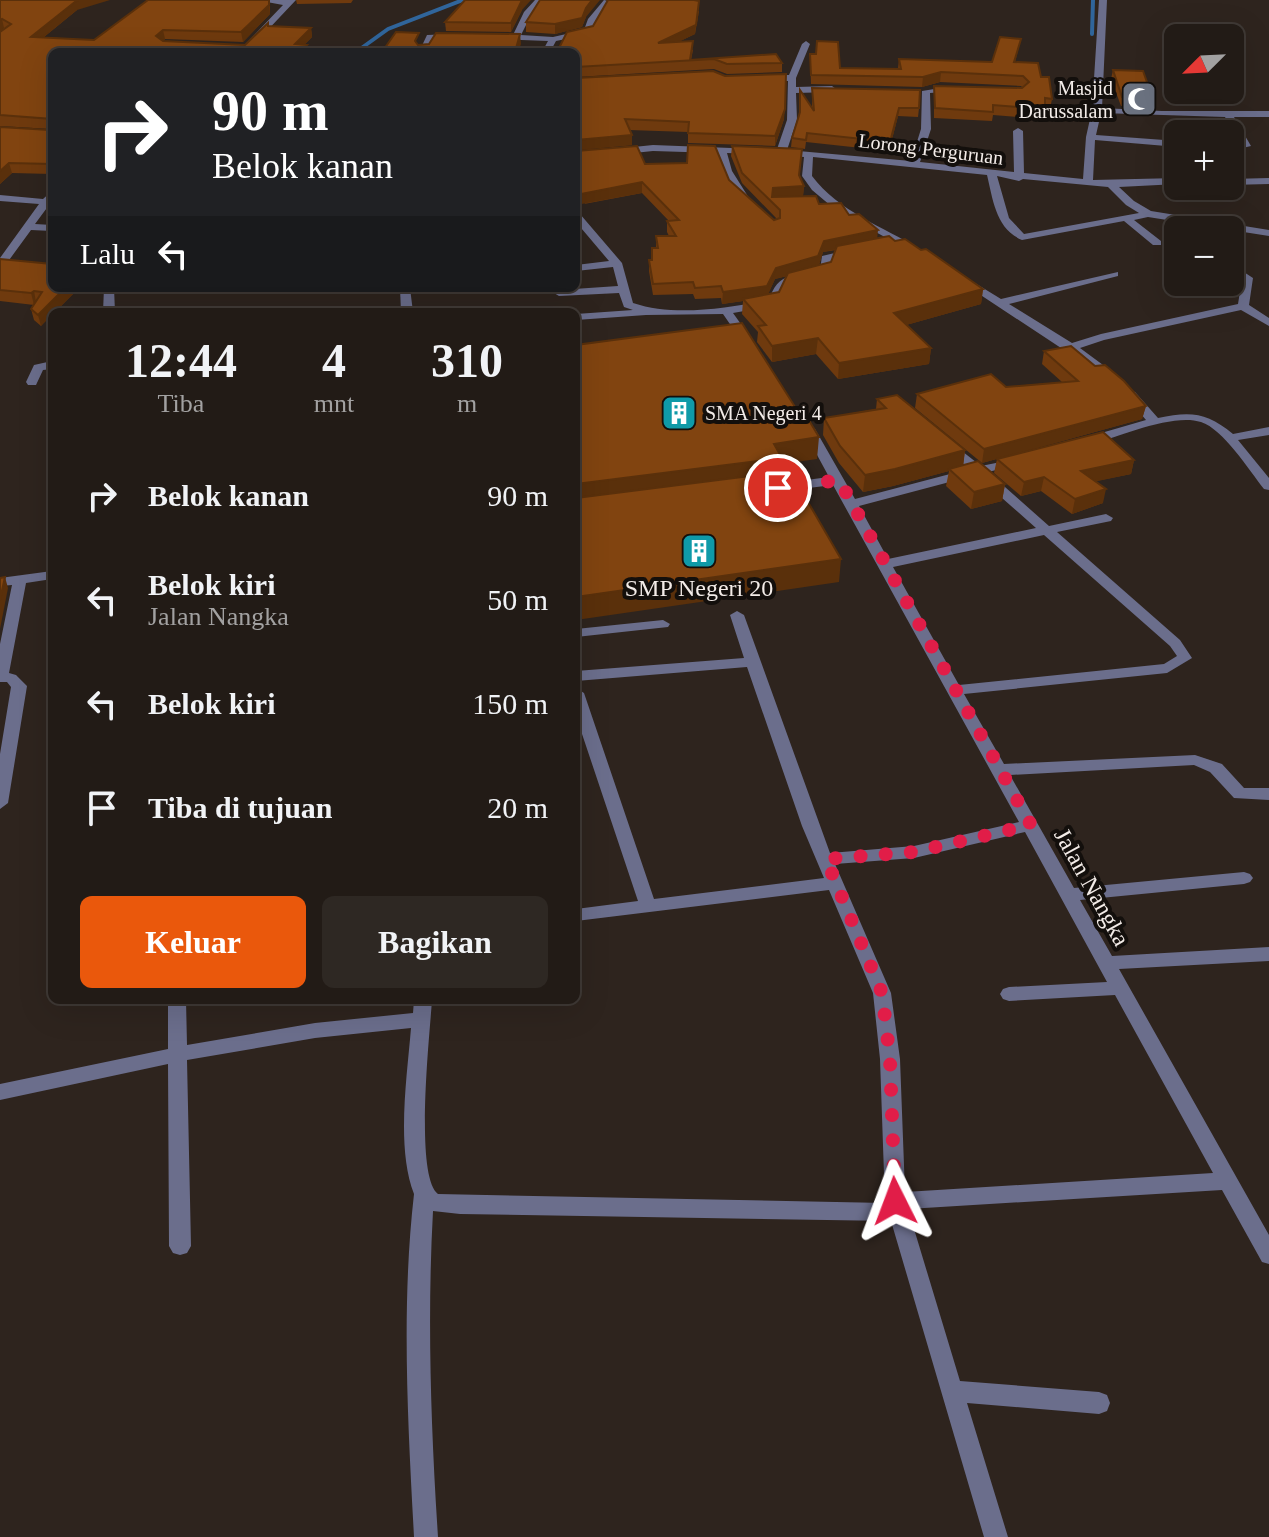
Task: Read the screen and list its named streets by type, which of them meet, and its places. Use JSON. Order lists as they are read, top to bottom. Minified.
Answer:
{"streets":{"street":["Lorong Perguruan","Jalan Nangka"]},"places":{"mosque":["Masjid Darussalam"],"building":["SMA Negeri 4","SMP Negeri 20"]},"north":"bottom left","page":{"map_buttons":["+","−"],"turn":["90 m","Belok kanan"],"then":"Lalu","eta":["12:44","Tiba","4","mnt","310","m"],"list":[{"name":"Belok kanan","value":"90 m"},{"name":"Belok kiri","note":"Jalan Nangka","value":"50 m"},{"name":"Belok kiri","value":"150 m"},{"name":"Tiba di tujuan","value":"20 m"}],"buttons":["Keluar","Bagikan"]}}
